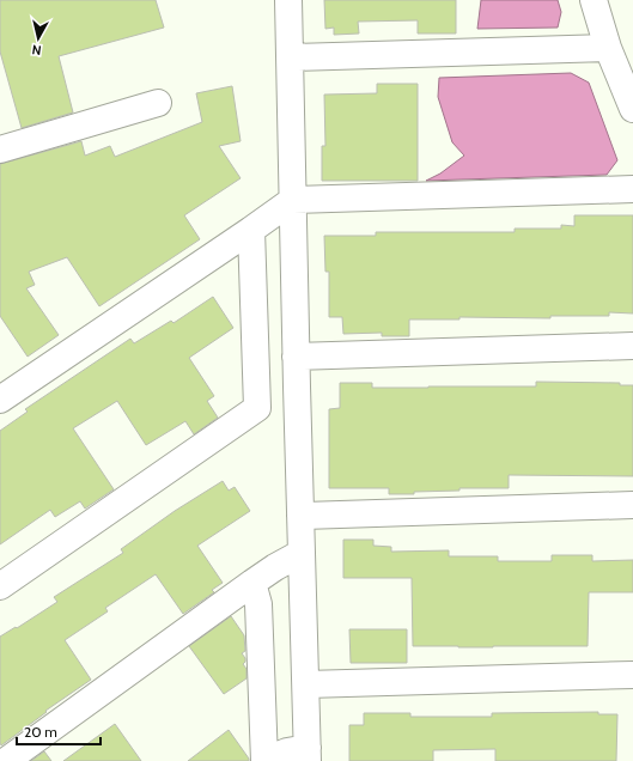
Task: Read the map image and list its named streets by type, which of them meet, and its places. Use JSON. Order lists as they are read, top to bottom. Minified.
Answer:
{"scale_bar":"20 m","north":"bottom"}
